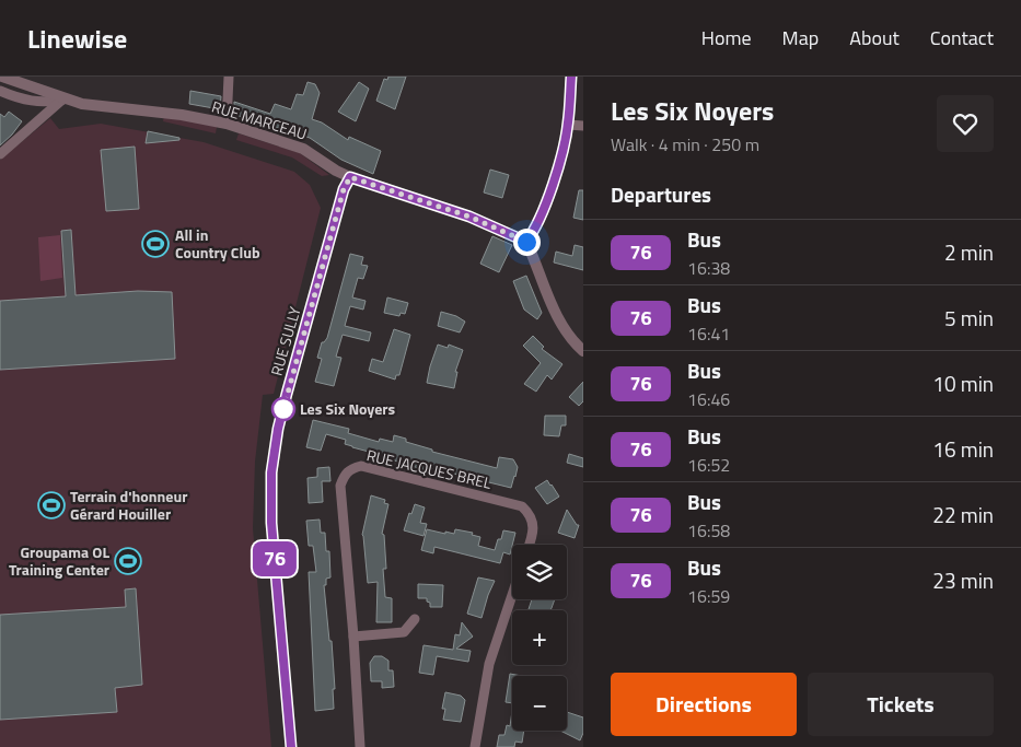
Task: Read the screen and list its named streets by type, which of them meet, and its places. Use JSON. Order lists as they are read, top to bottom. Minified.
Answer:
{"streets":{"street":["RUE MARCEAU","RUE SULLY","RUE JACQUES BREL"]},"crossings":[["RUE MARCEAU","RUE SULLY"]],"places":{"sports":["All in Country Club","Terrain d'honneur Gérard Houiller","Groupama OL Training Center"],"other":["Les Six Noyers"]},"lines":["bus line 76"],"page":{"header":"Linewise","nav":["Home","Map","About","Contact"],"on_map":"76","heading":[["Les Six Noyers","Walk · 4 min · 250 m"],"Departures"],"list":[{"mark":"76","name":"Bus","note":"16:38","value":"2 min"},{"mark":"76","name":"Bus","note":"16:41","value":"5 min"},{"mark":"76","name":"Bus","note":"16:46","value":"10 min"},{"mark":"76","name":"Bus","note":"16:52","value":"16 min"},{"mark":"76","name":"Bus","note":"16:58","value":"22 min"},{"mark":"76","name":"Bus","note":"16:59","value":"23 min"}],"map_buttons":["+","−"],"buttons":["Directions","Tickets"]}}
